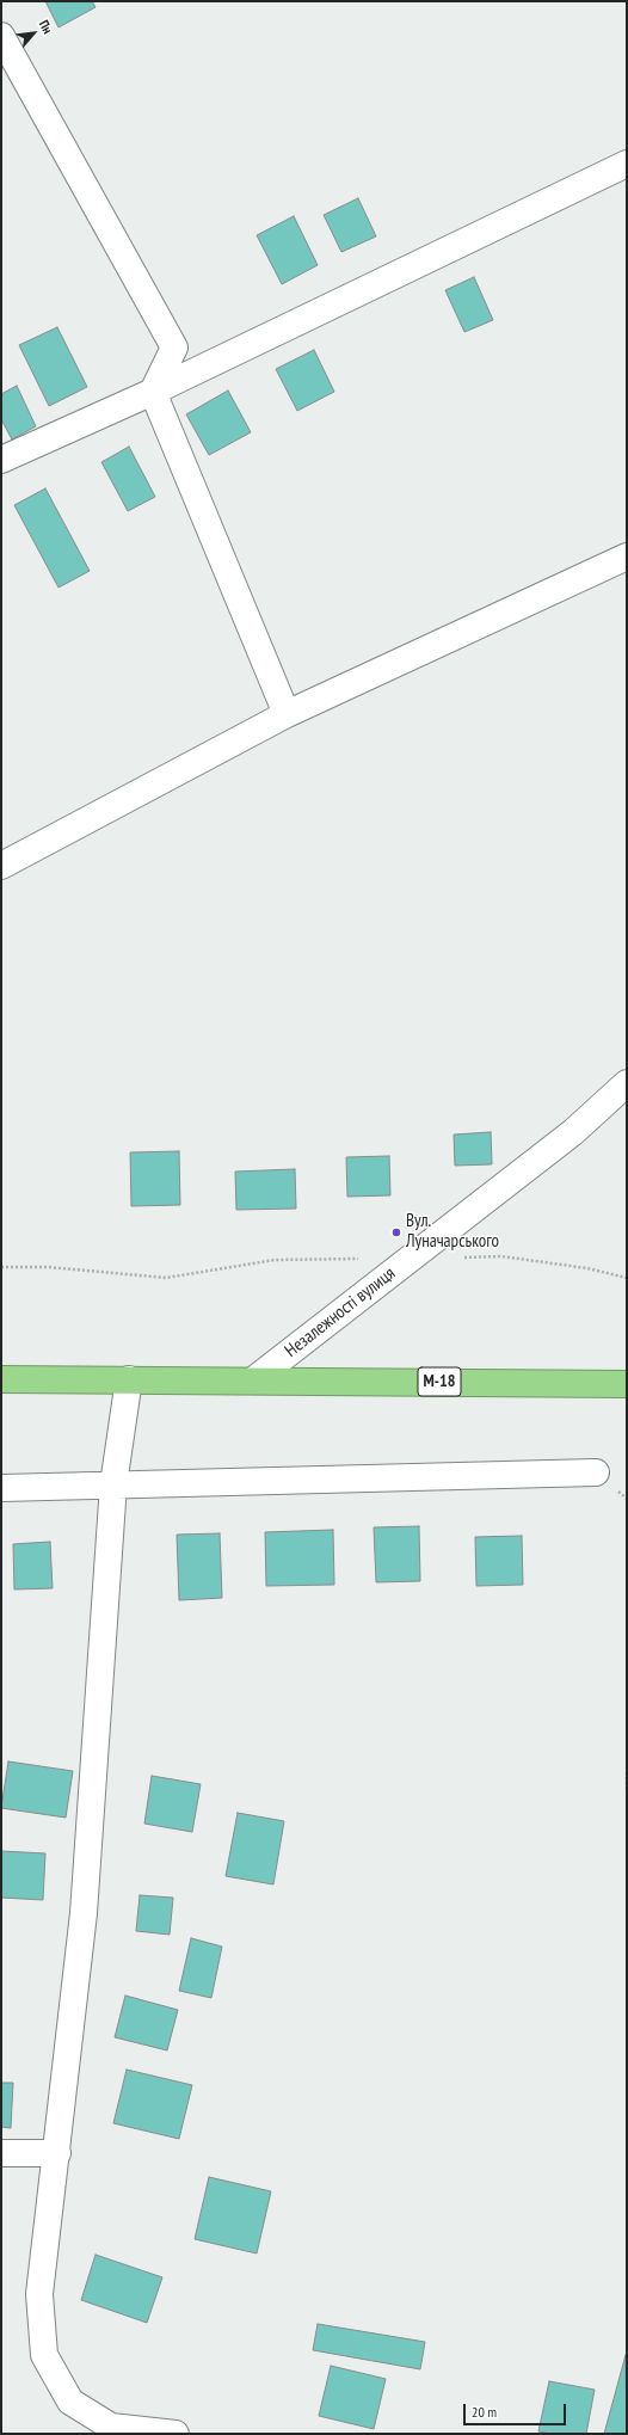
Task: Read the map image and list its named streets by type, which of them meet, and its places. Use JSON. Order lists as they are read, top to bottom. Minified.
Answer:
{"streets":{"highway":["М-18"],"street":["Незалежності вулиця"]},"crossings":[["Незалежності вулиця","М-18"]],"places":["Вул. Луначарського"],"scale_bar":"20 m","north":"top right"}
